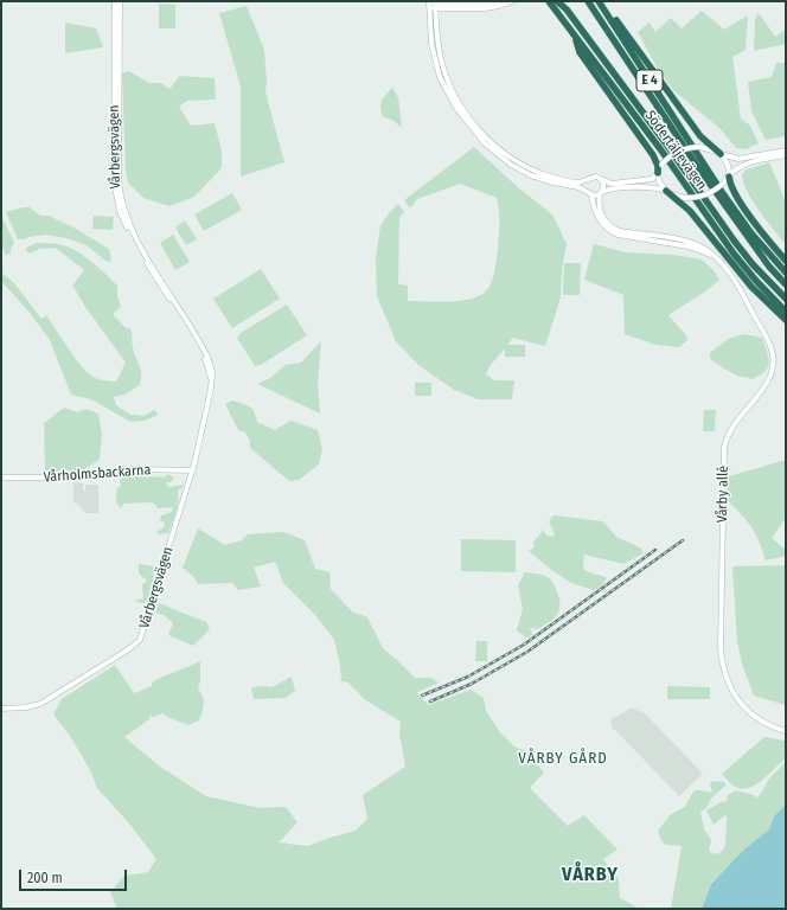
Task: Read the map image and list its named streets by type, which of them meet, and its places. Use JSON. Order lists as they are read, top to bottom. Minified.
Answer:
{"streets":{"highway":["E 4","Södertäljevägen"],"street":["Vårbergsvägen","Vårholmsbackarna","Vårby allé"]},"crossings":[["Vårbergsvägen","Vårholmsbackarna"]],"districts":["VÅRBY GÅRD","VÅRBY"],"scale_bar":"200 m"}
